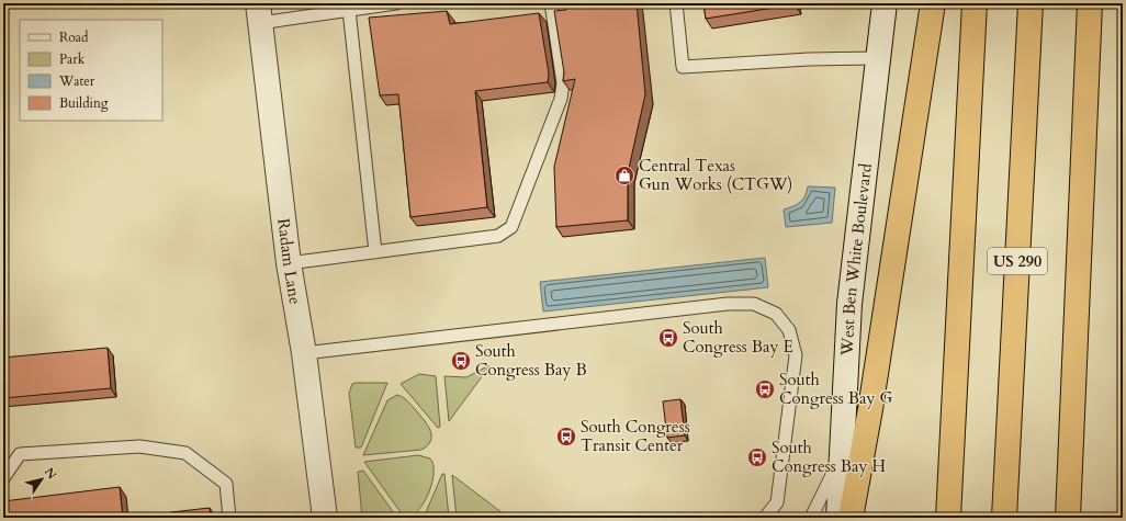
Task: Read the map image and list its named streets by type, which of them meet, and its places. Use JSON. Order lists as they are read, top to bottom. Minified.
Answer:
{"streets":{"highway":["US 290"],"main road":["West Ben White Boulevard","Radam Lane"]},"places":{"shop":["Central Texas Gun Works (CTGW)"],"bus stop":["South Congress Bay E","South Congress Bay B","South Congress Bay G","South Congress Transit Center","South Congress Bay H"]},"legend":["Road","Park","Water","Building"],"north":"top right"}
